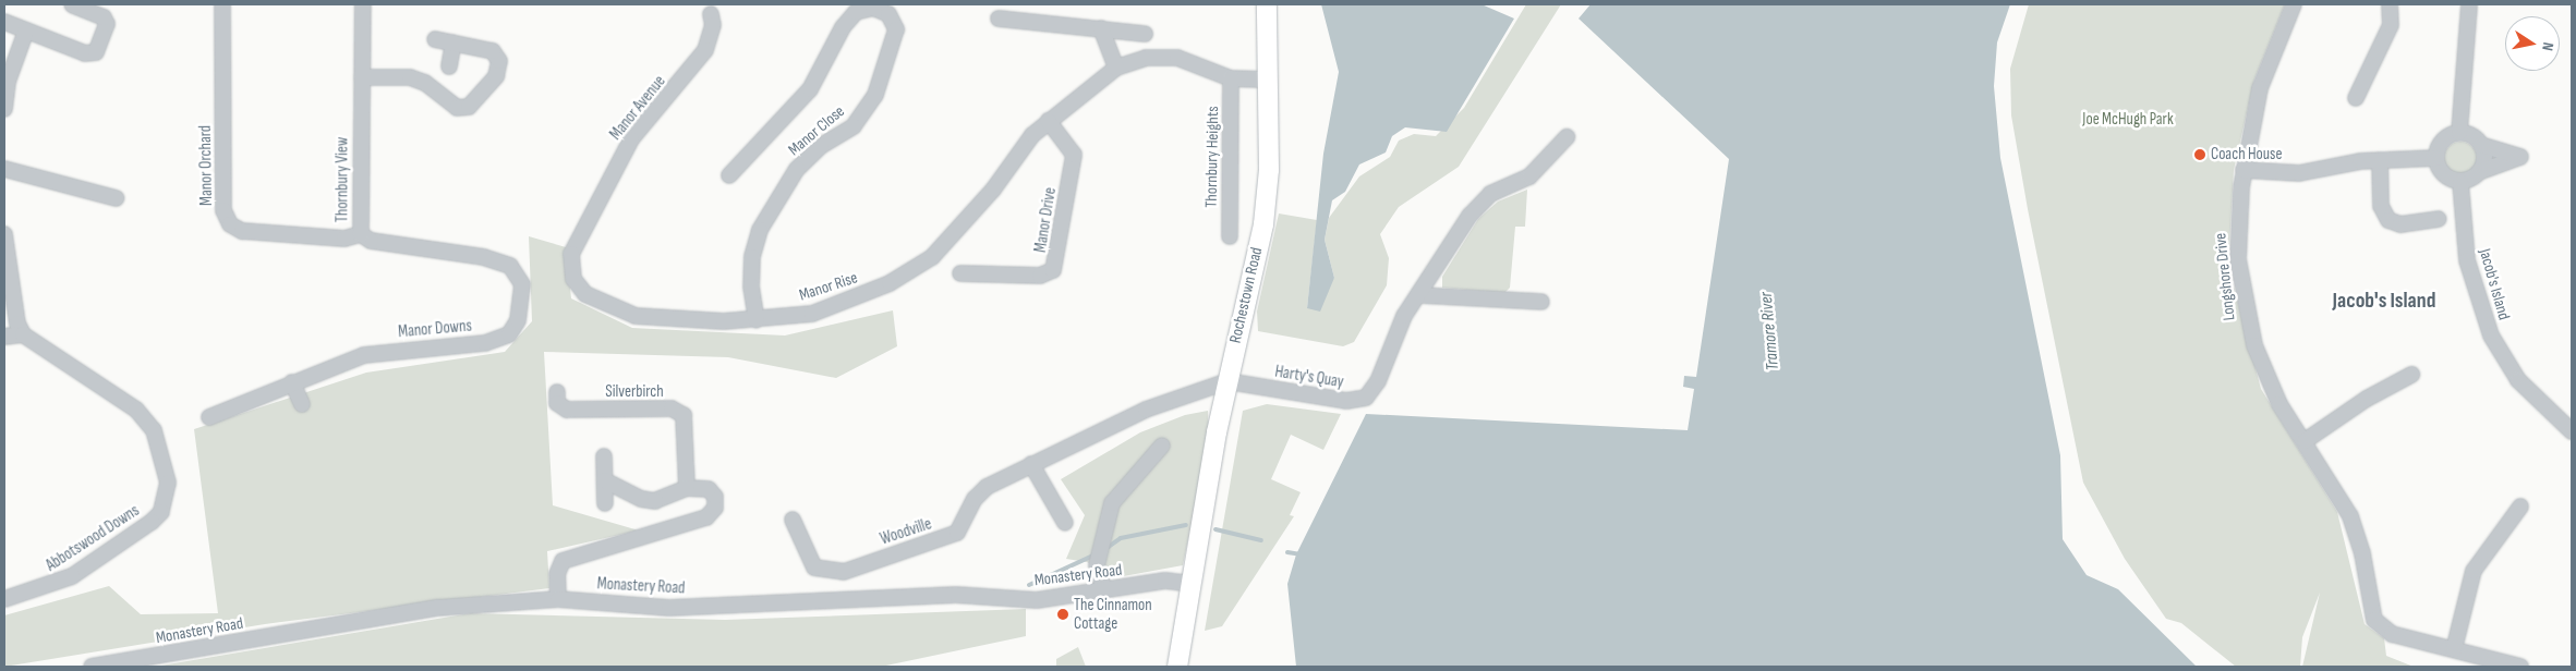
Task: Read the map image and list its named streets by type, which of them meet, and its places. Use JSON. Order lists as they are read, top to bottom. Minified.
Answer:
{"streets":{"main road":["Rochestown Road"],"street":["Manor Avenue","Manor Close","Thornbury Heights","Manor Orchard","Thornbury View","Manor Drive","Longshore Drive","Jacob's Island","Manor Rise","Manor Downs","Harty's Quay","Silverbirch","Woodville","Abbotswood Downs","Monastery Road"]},"crossings":[["Manor Avenue","Manor Rise"],["Manor Close","Manor Rise"],["Manor Orchard","Thornbury View"],["Thornbury View","Manor Downs"],["Manor Drive","Manor Rise"],["Rochestown Road","Harty's Quay"],["Rochestown Road","Woodville"],["Rochestown Road","Monastery Road"],["Harty's Quay","Woodville"]],"districts":["Jacob's Island"],"water":["Tramore River"],"parks":["Joe McHugh Park"],"places":["Coach House","The Cinnamon Cottage"],"north":"right"}
